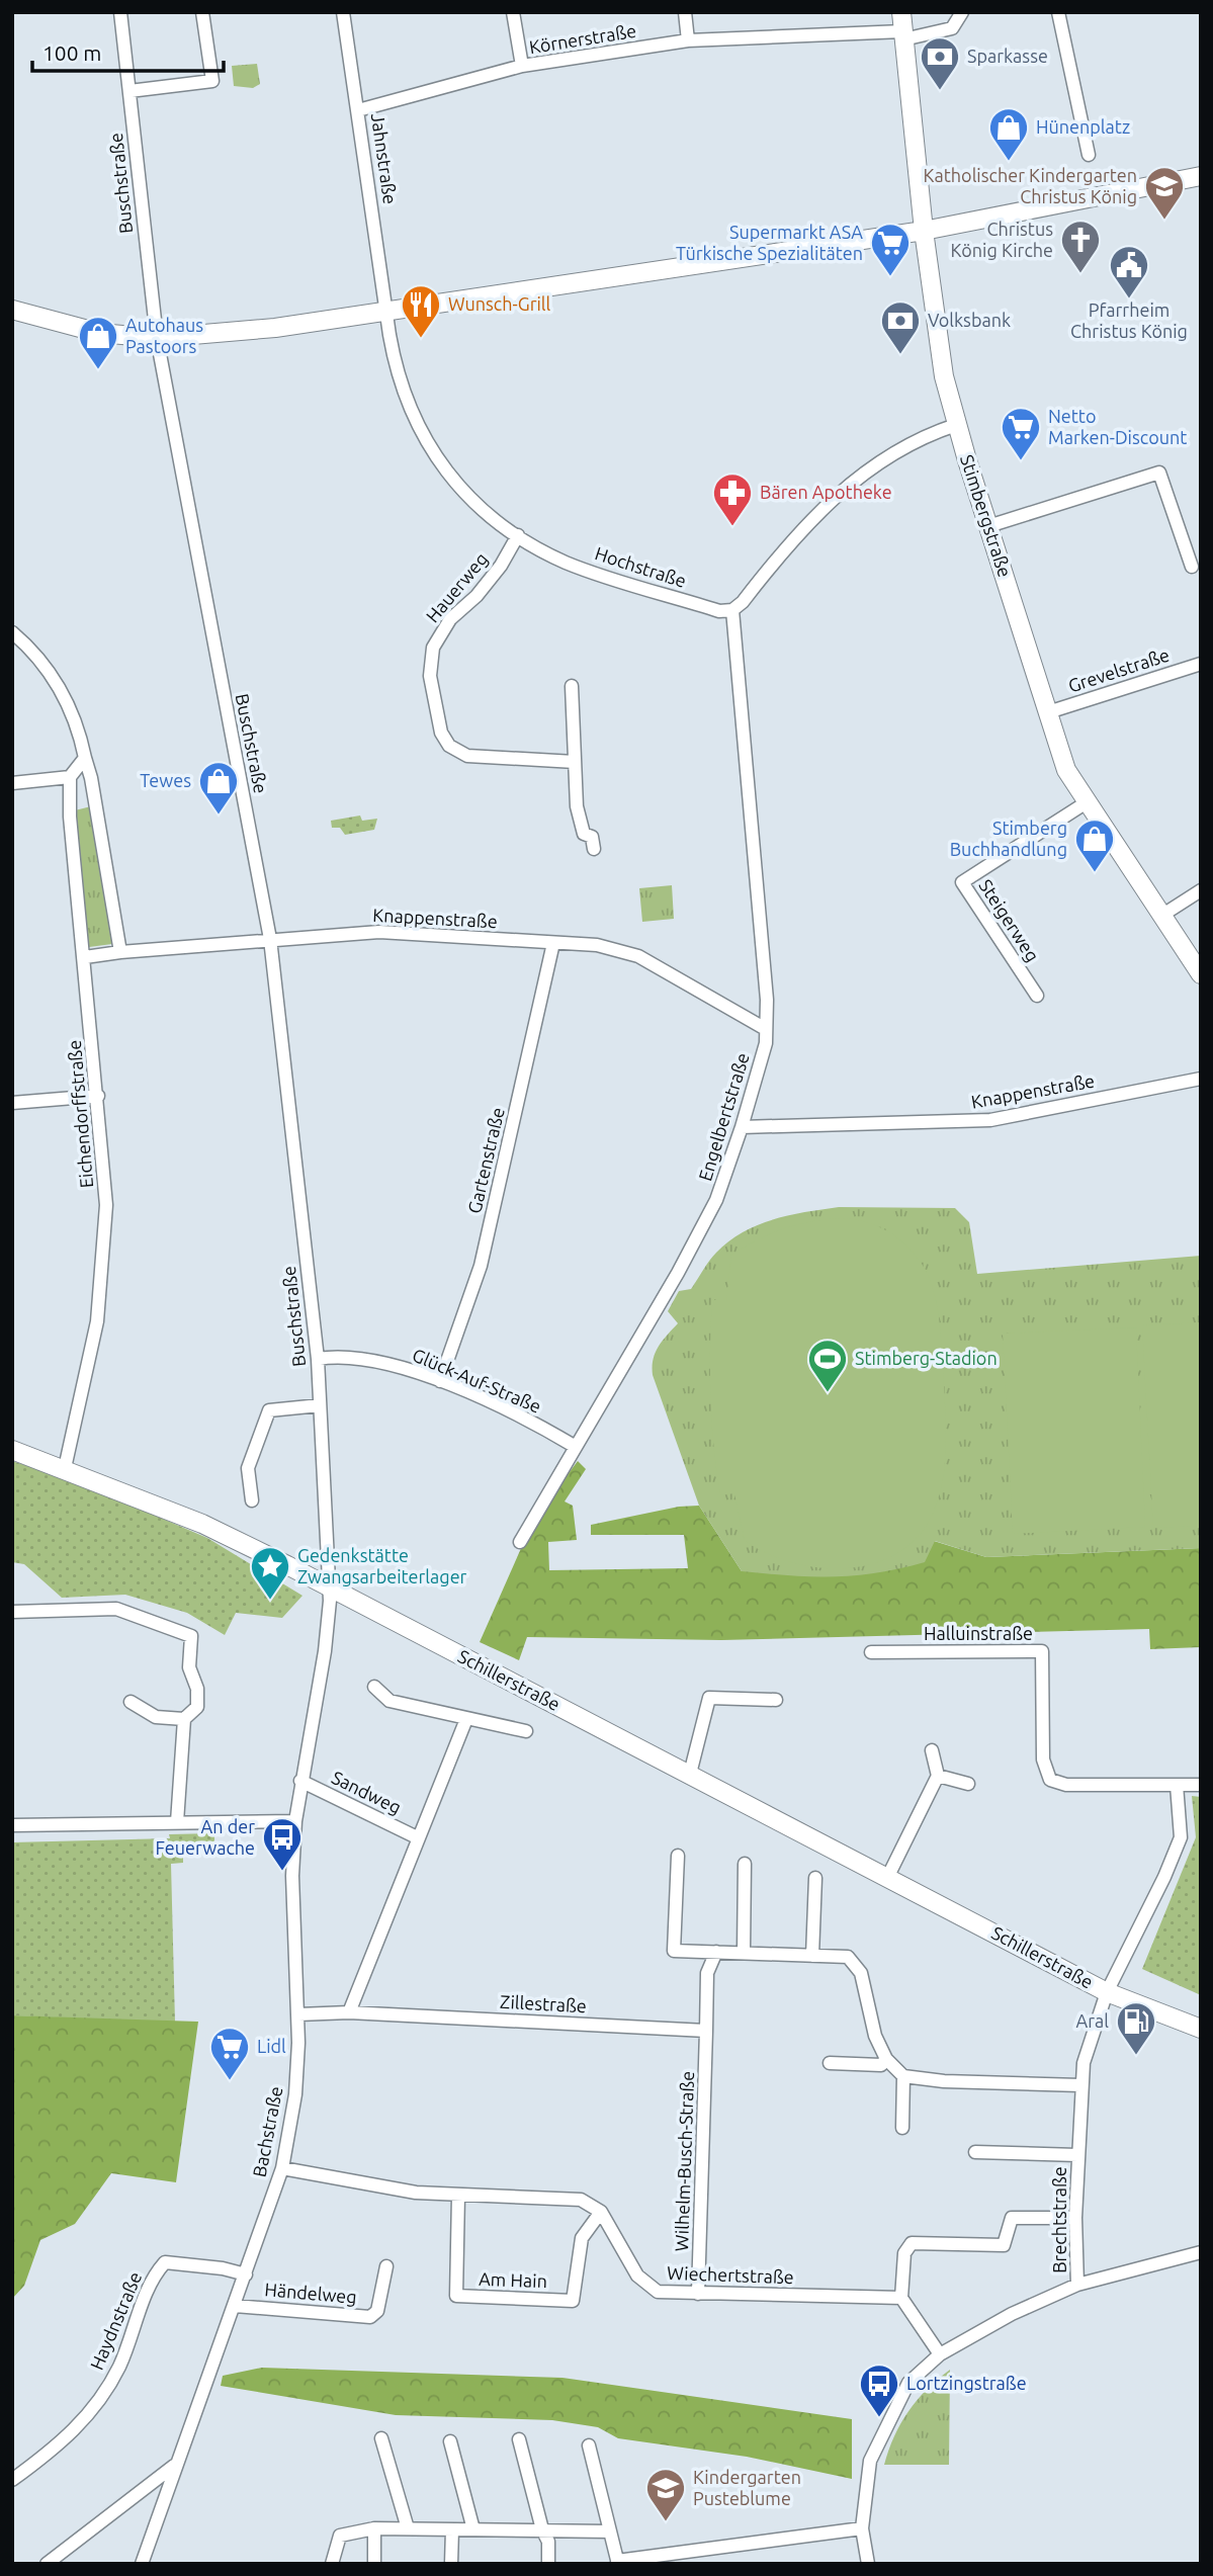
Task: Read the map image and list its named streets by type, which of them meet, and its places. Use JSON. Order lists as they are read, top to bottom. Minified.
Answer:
{"streets":{"street":["Körnerstraße","Jahnstraße","Buschstraße","Stimbergstraße","Hochstraße","Hauerweg","Grevelstraße","Knappenstraße","Steigerweg","Eichendorffstraße","Engelbertstraße","Gartenstraße","Glück-Auf-Straße","Halluinstraße","Schillerstraße","Sandweg","Zillestraße","Bachstraße","Wilhelm-Busch-Straße","Brechtstraße","Wiechertstraße","Am Hain","Händelweg","Haydnstraße"]},"crossings":[["Körnerstraße","Jahnstraße"],["Körnerstraße","Stimbergstraße"],["Jahnstraße","Hochstraße"],["Buschstraße","Knappenstraße"],["Buschstraße","Glück-Auf-Straße"],["Buschstraße","Schillerstraße"],["Buschstraße","Bachstraße"],["Stimbergstraße","Grevelstraße"],["Stimbergstraße","Steigerweg"],["Hochstraße","Hauerweg"],["Hochstraße","Engelbertstraße"],["Knappenstraße","Eichendorffstraße"],["Knappenstraße","Engelbertstraße"],["Knappenstraße","Gartenstraße"],["Eichendorffstraße","Schillerstraße"],["Engelbertstraße","Glück-Auf-Straße"],["Gartenstraße","Glück-Auf-Straße"],["Schillerstraße","Bachstraße"],["Schillerstraße","Brechtstraße"],["Sandweg","Bachstraße"],["Zillestraße","Bachstraße"],["Zillestraße","Wilhelm-Busch-Straße"],["Bachstraße","Händelweg"],["Bachstraße","Haydnstraße"],["Wilhelm-Busch-Straße","Wiechertstraße"],["Wiechertstraße","Am Hain"]],"places":{"bank":["Sparkasse","Volksbank"],"shop":["Hünenplatz","Autohaus Pastoors","Tewes","Stimberg Buchhandlung"],"school or university":["Katholischer Kindergarten Christus König","Kindergarten Pusteblume"],"church":["Christus König Kirche"],"supermarket":["Supermarkt ASA Türkische Spezialitäten","Netto Marken-Discount","Lidl"],"public building":["Pfarrheim Christus König"],"restaurant":["Wunsch-Grill"],"pharmacy":["Bären Apotheke"],"sports":["Stimberg-Stadion"],"place":["Gedenkstätte Zwangsarbeiterlager"],"bus stop":["An der Feuerwache","Lortzingstraße"],"fuel station":["Aral"]},"scale_bar":"100 m"}
